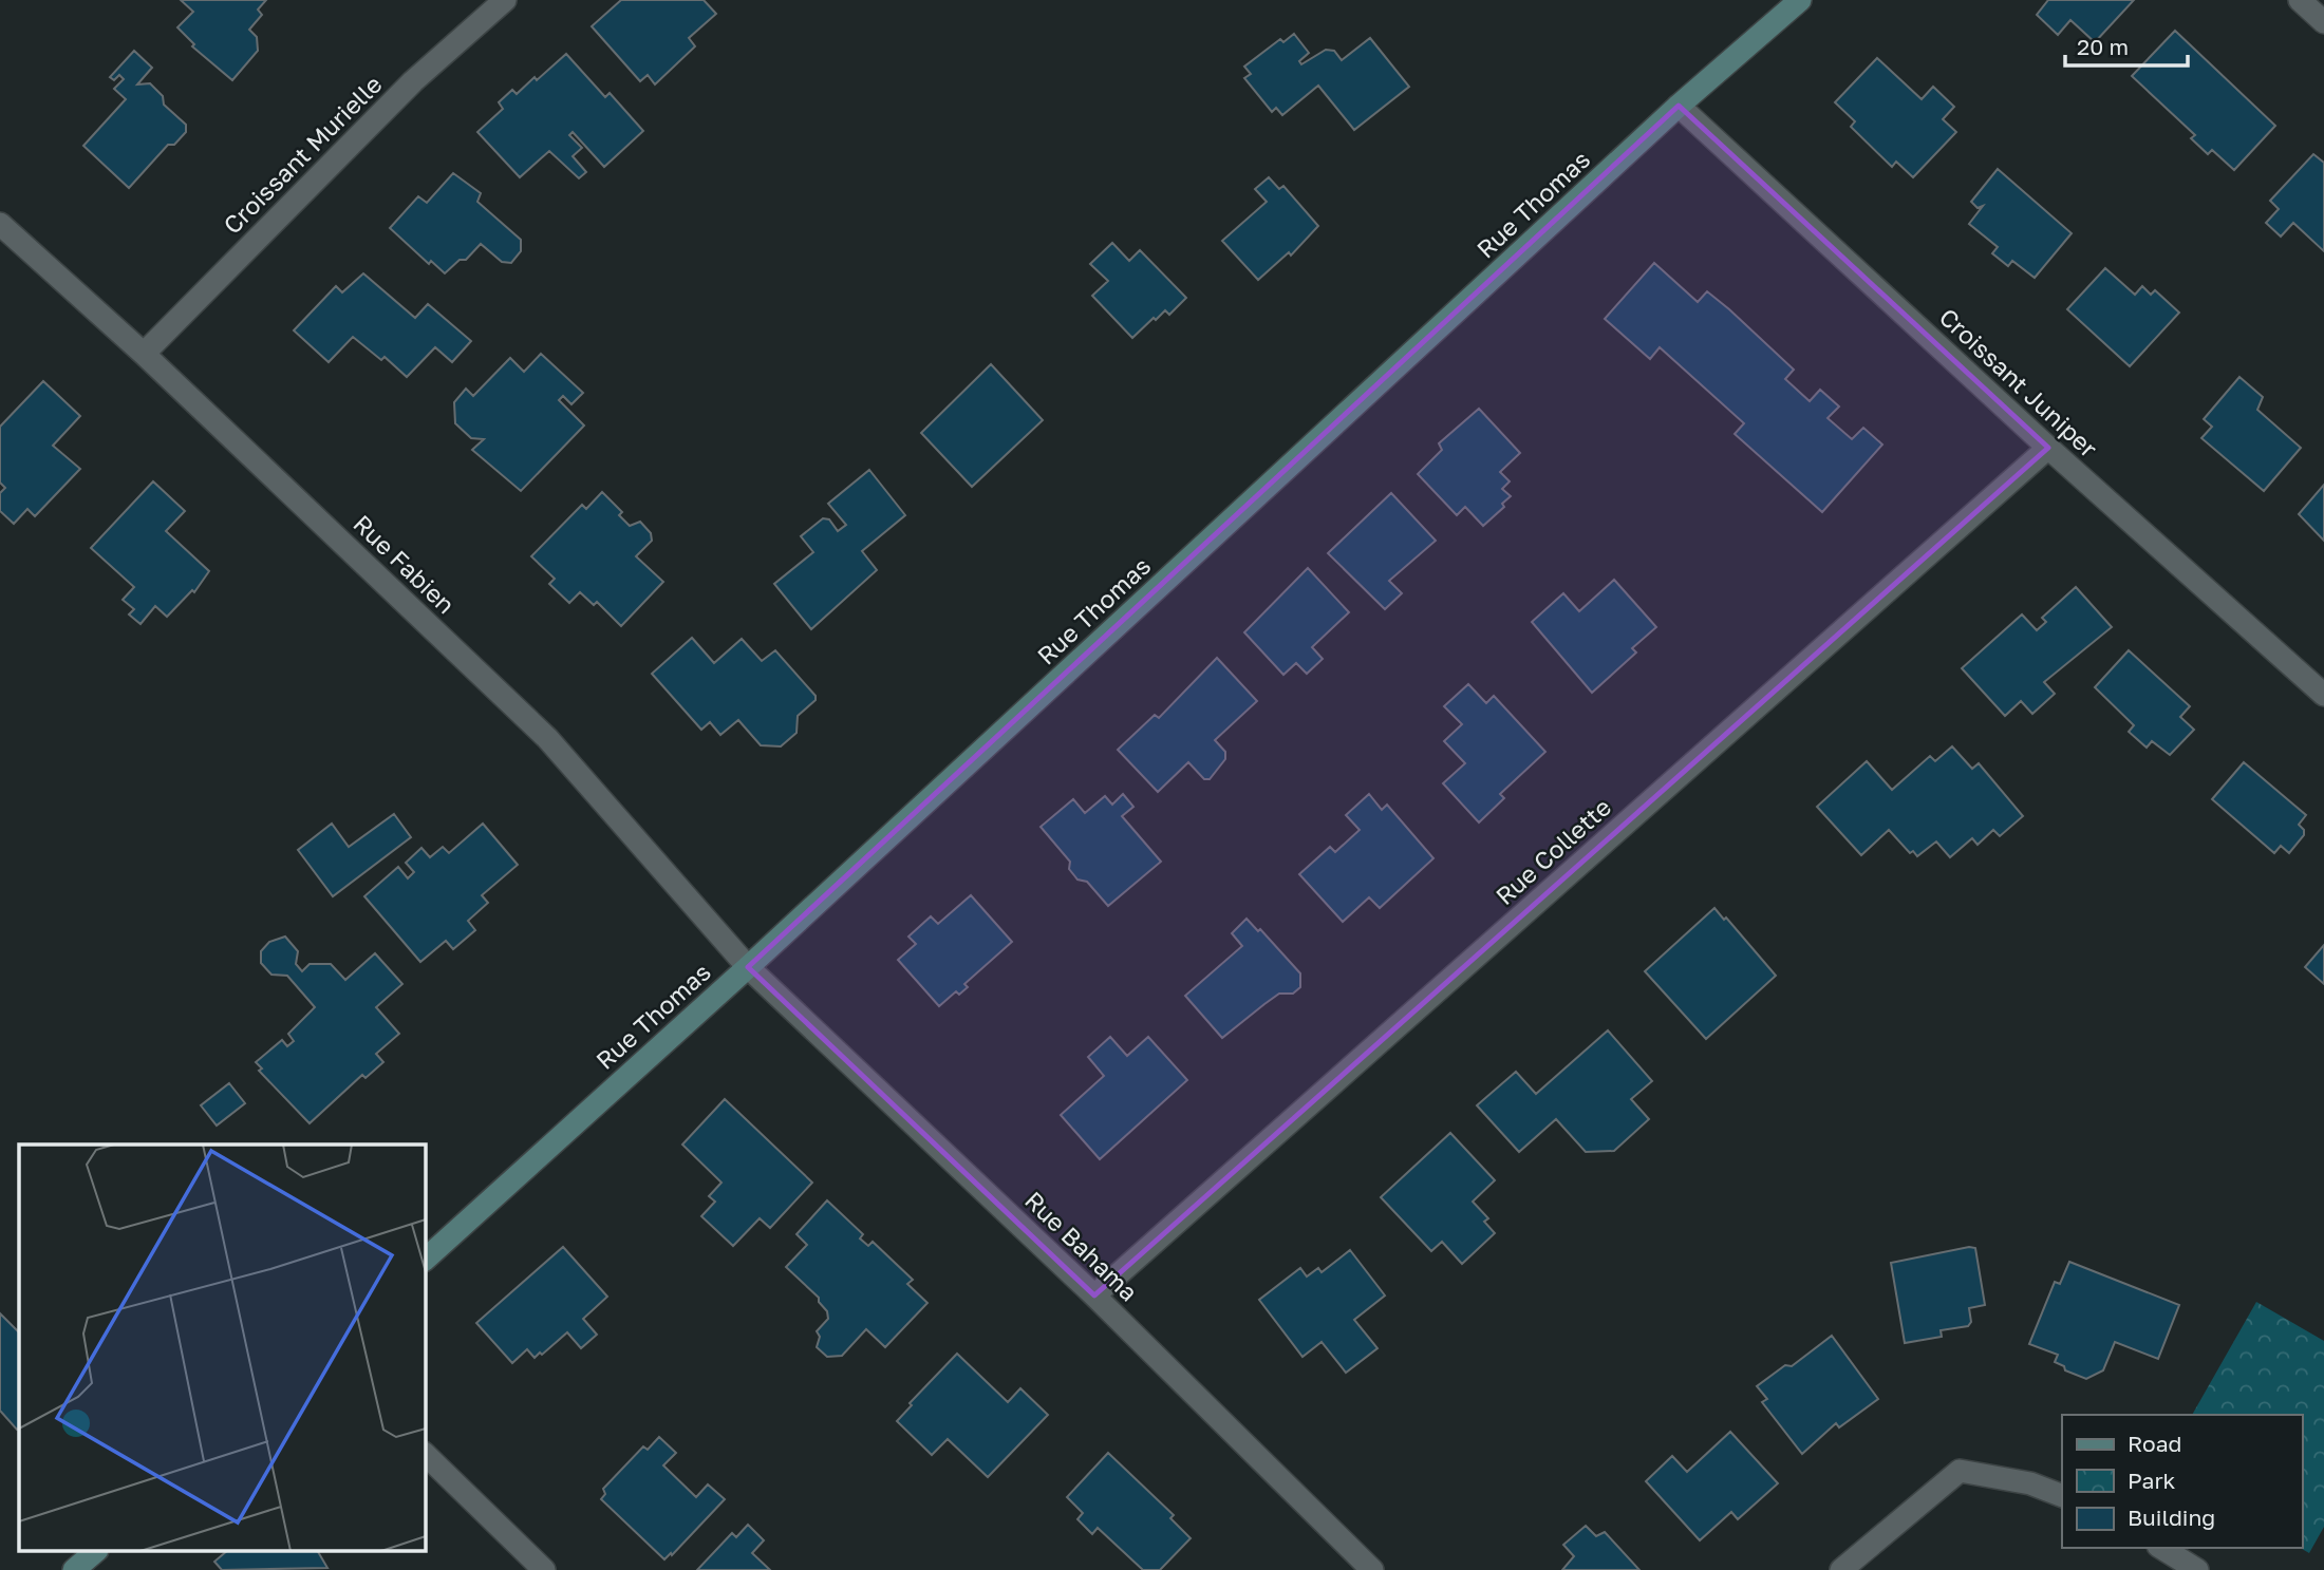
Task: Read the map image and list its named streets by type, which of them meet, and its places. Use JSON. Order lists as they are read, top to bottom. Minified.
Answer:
{"streets":{"street":["Croissant Murielle","Rue Thomas","Croissant Juniper","Rue Fabien","Rue Collette","Rue Bahama"]},"crossings":[["Croissant Murielle","Rue Fabien"],["Rue Thomas","Croissant Juniper"],["Rue Thomas","Rue Fabien"],["Rue Thomas","Rue Bahama"],["Croissant Juniper","Rue Collette"],["Rue Fabien","Rue Bahama"],["Rue Collette","Rue Bahama"]],"legend":["Road","Park","Building"],"scale_bar":"20 m"}
